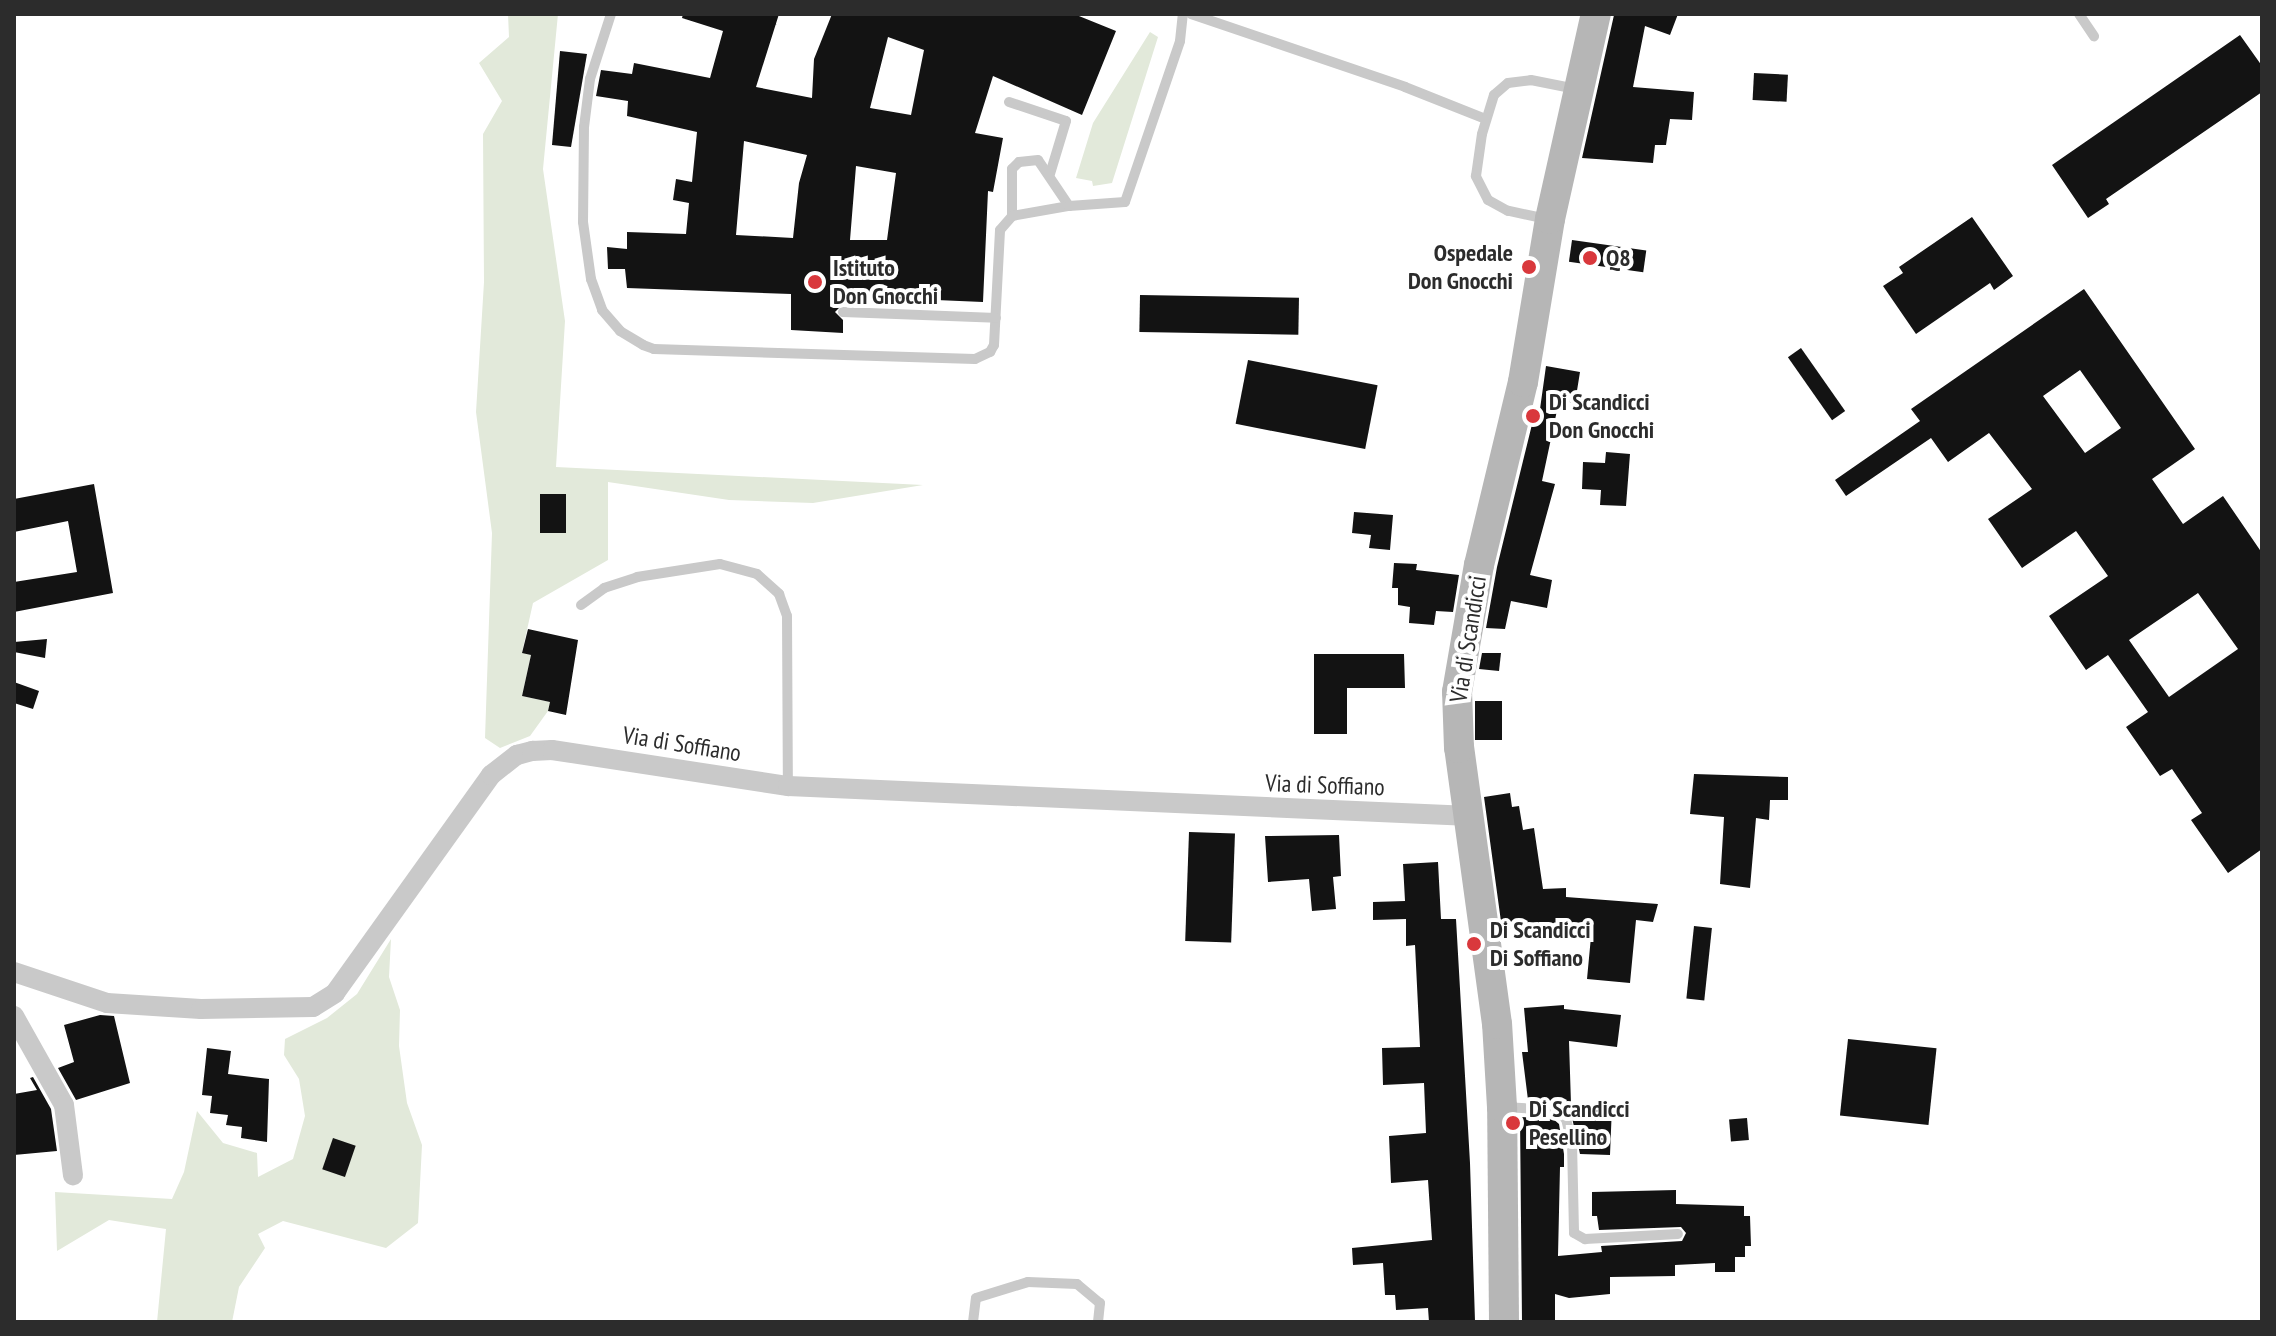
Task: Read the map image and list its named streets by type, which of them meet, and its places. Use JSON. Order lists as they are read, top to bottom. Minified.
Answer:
{"streets":{"street":["Via di Scandicci","Via di Soffiano"]},"crossings":[["Via di Scandicci","Via di Soffiano"]],"places":["Q8","Ospedale Don Gnocchi","Istituto Don Gnocchi","Di Scandicci Don Gnocchi","Di Scandicci Di Soffiano","Di Scandicci Pesellino"]}
